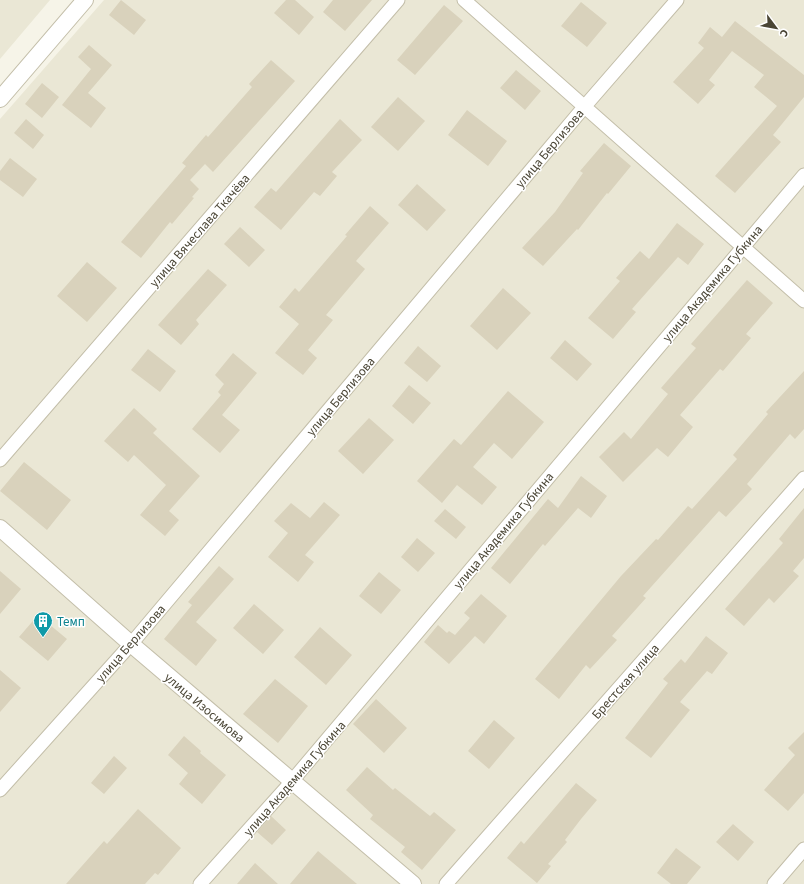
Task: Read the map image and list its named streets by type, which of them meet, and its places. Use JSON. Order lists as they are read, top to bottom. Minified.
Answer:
{"streets":{"street":["улица Берлизова","улица Вячеслава Ткачёва","улица Академика Губкина","Брестская улица","улица Изосимова"]},"crossings":[["улица Берлизова","улица Изосимова"],["улица Академика Губкина","улица Изосимова"]],"places":{"building":["Темп"]},"north":"bottom right"}
